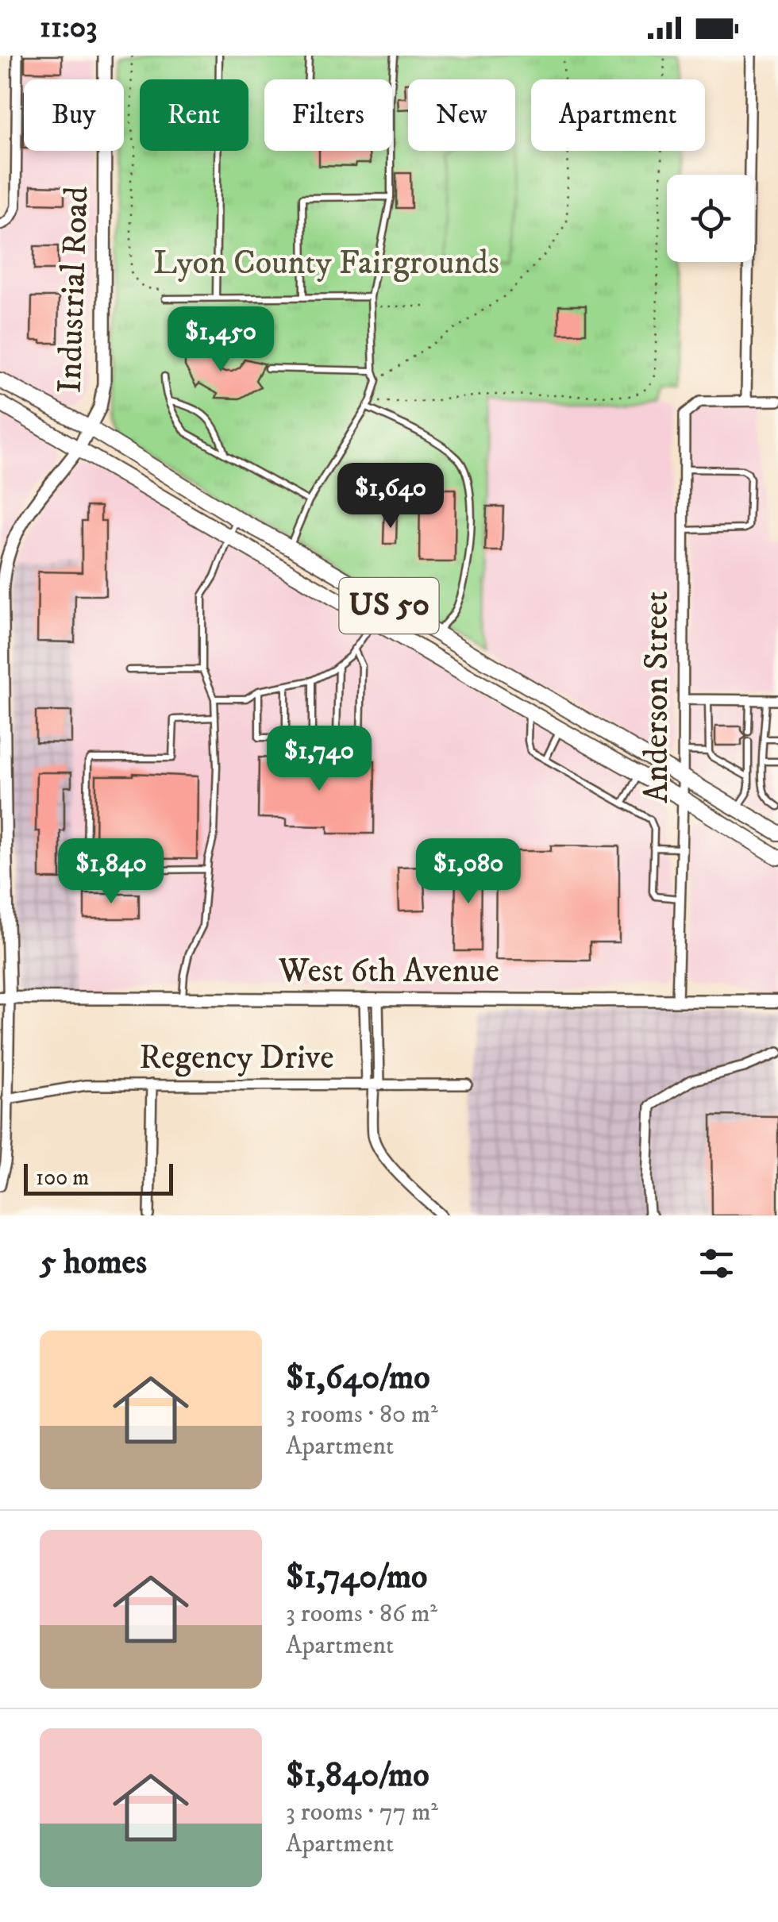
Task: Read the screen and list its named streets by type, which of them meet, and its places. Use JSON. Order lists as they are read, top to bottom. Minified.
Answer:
{"streets":{"main road":["Industrial Road","US 50"],"street":["Anderson Street","West 6th Avenue","Regency Drive"]},"crossings":[["Industrial Road","US 50"],["US 50","Anderson Street"],["Anderson Street","West 6th Avenue"]],"parks":["Lyon County Fairgrounds"],"scale_bar":"100 m","page":{"status":"11:03","chip":["Buy","Rent","Filters","New","Apartment"],"price":["$1,450","$1,640","$1,740","$1,840","$1,080"],"scale":"100 m","heading":"5 homes","list":[{"name":"$1,640/mo","note":"3 rooms · 80 m² · Apartment"},{"name":"$1,740/mo","note":"3 rooms · 86 m² · Apartment"},{"name":"$1,840/mo","note":"3 rooms · 77 m² · Apartment"}]}}
